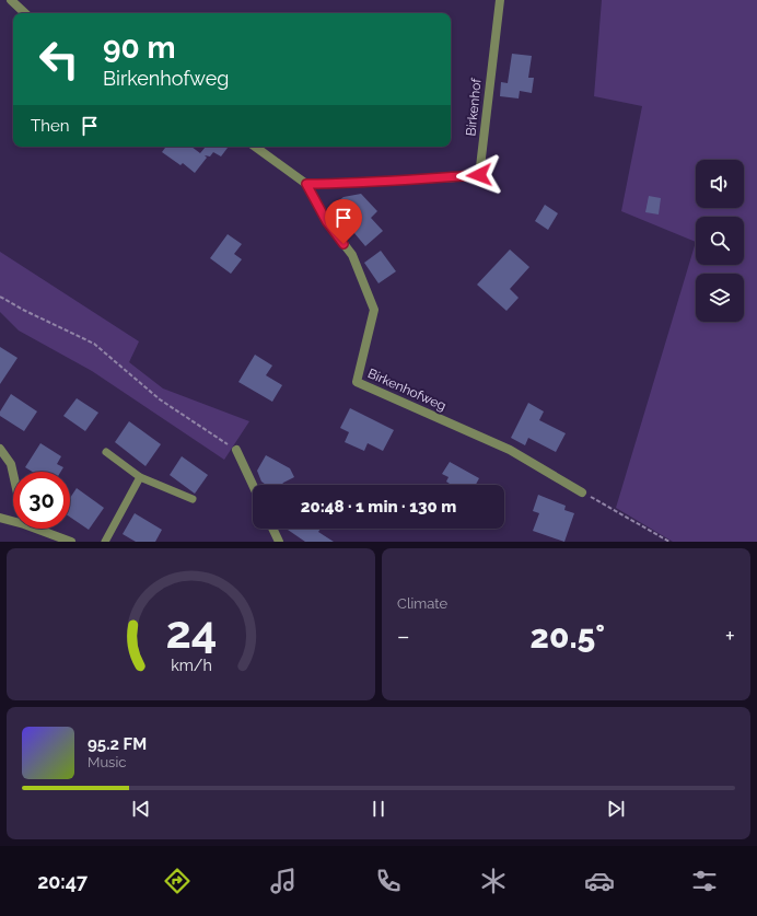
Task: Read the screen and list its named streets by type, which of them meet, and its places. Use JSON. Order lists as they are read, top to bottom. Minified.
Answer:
{"streets":{"street":["Birkenhof","Birkenhofweg"]},"crossings":[["Birkenhof","Birkenhofweg"]],"page":{"turn":["90 m","Birkenhofweg"],"then":"Then","limit":"30","trip":"20:48 · 1 min · 130 m","tile":"Climate","heat":["−","20.5°","+"],"song":["95.2 FM","Music"],"tabs":"20:47","gauge":["24","km/h"]}}
